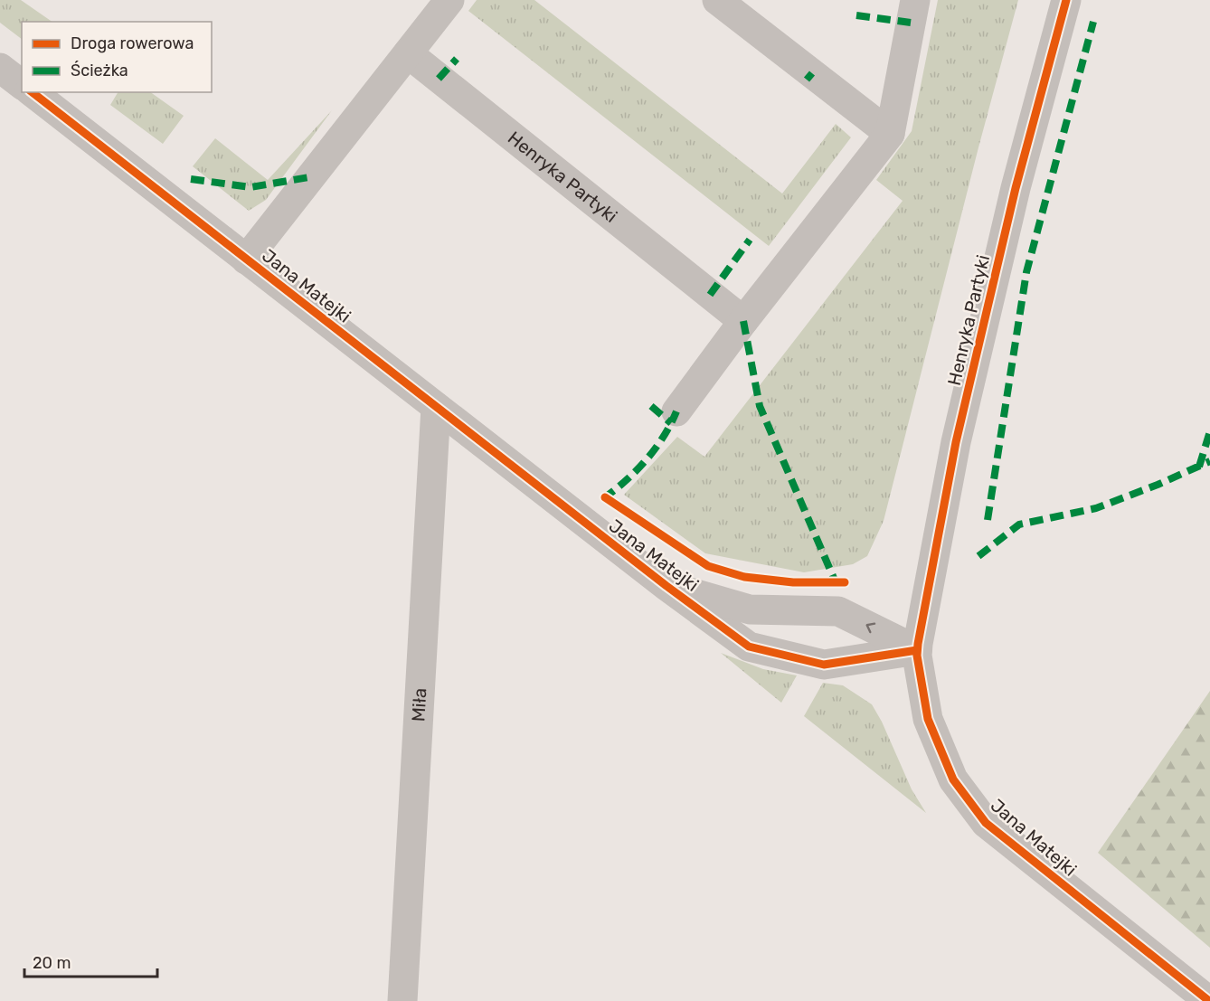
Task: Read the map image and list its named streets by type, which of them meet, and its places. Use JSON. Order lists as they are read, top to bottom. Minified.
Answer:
{"streets":{"street":["Henryka Partyki","Jana Matejki","Miła"]},"crossings":[["Henryka Partyki","Jana Matejki"],["Jana Matejki","Miła"]],"legend":["Droga rowerowa","Ścieżka"],"scale_bar":"20 m"}
